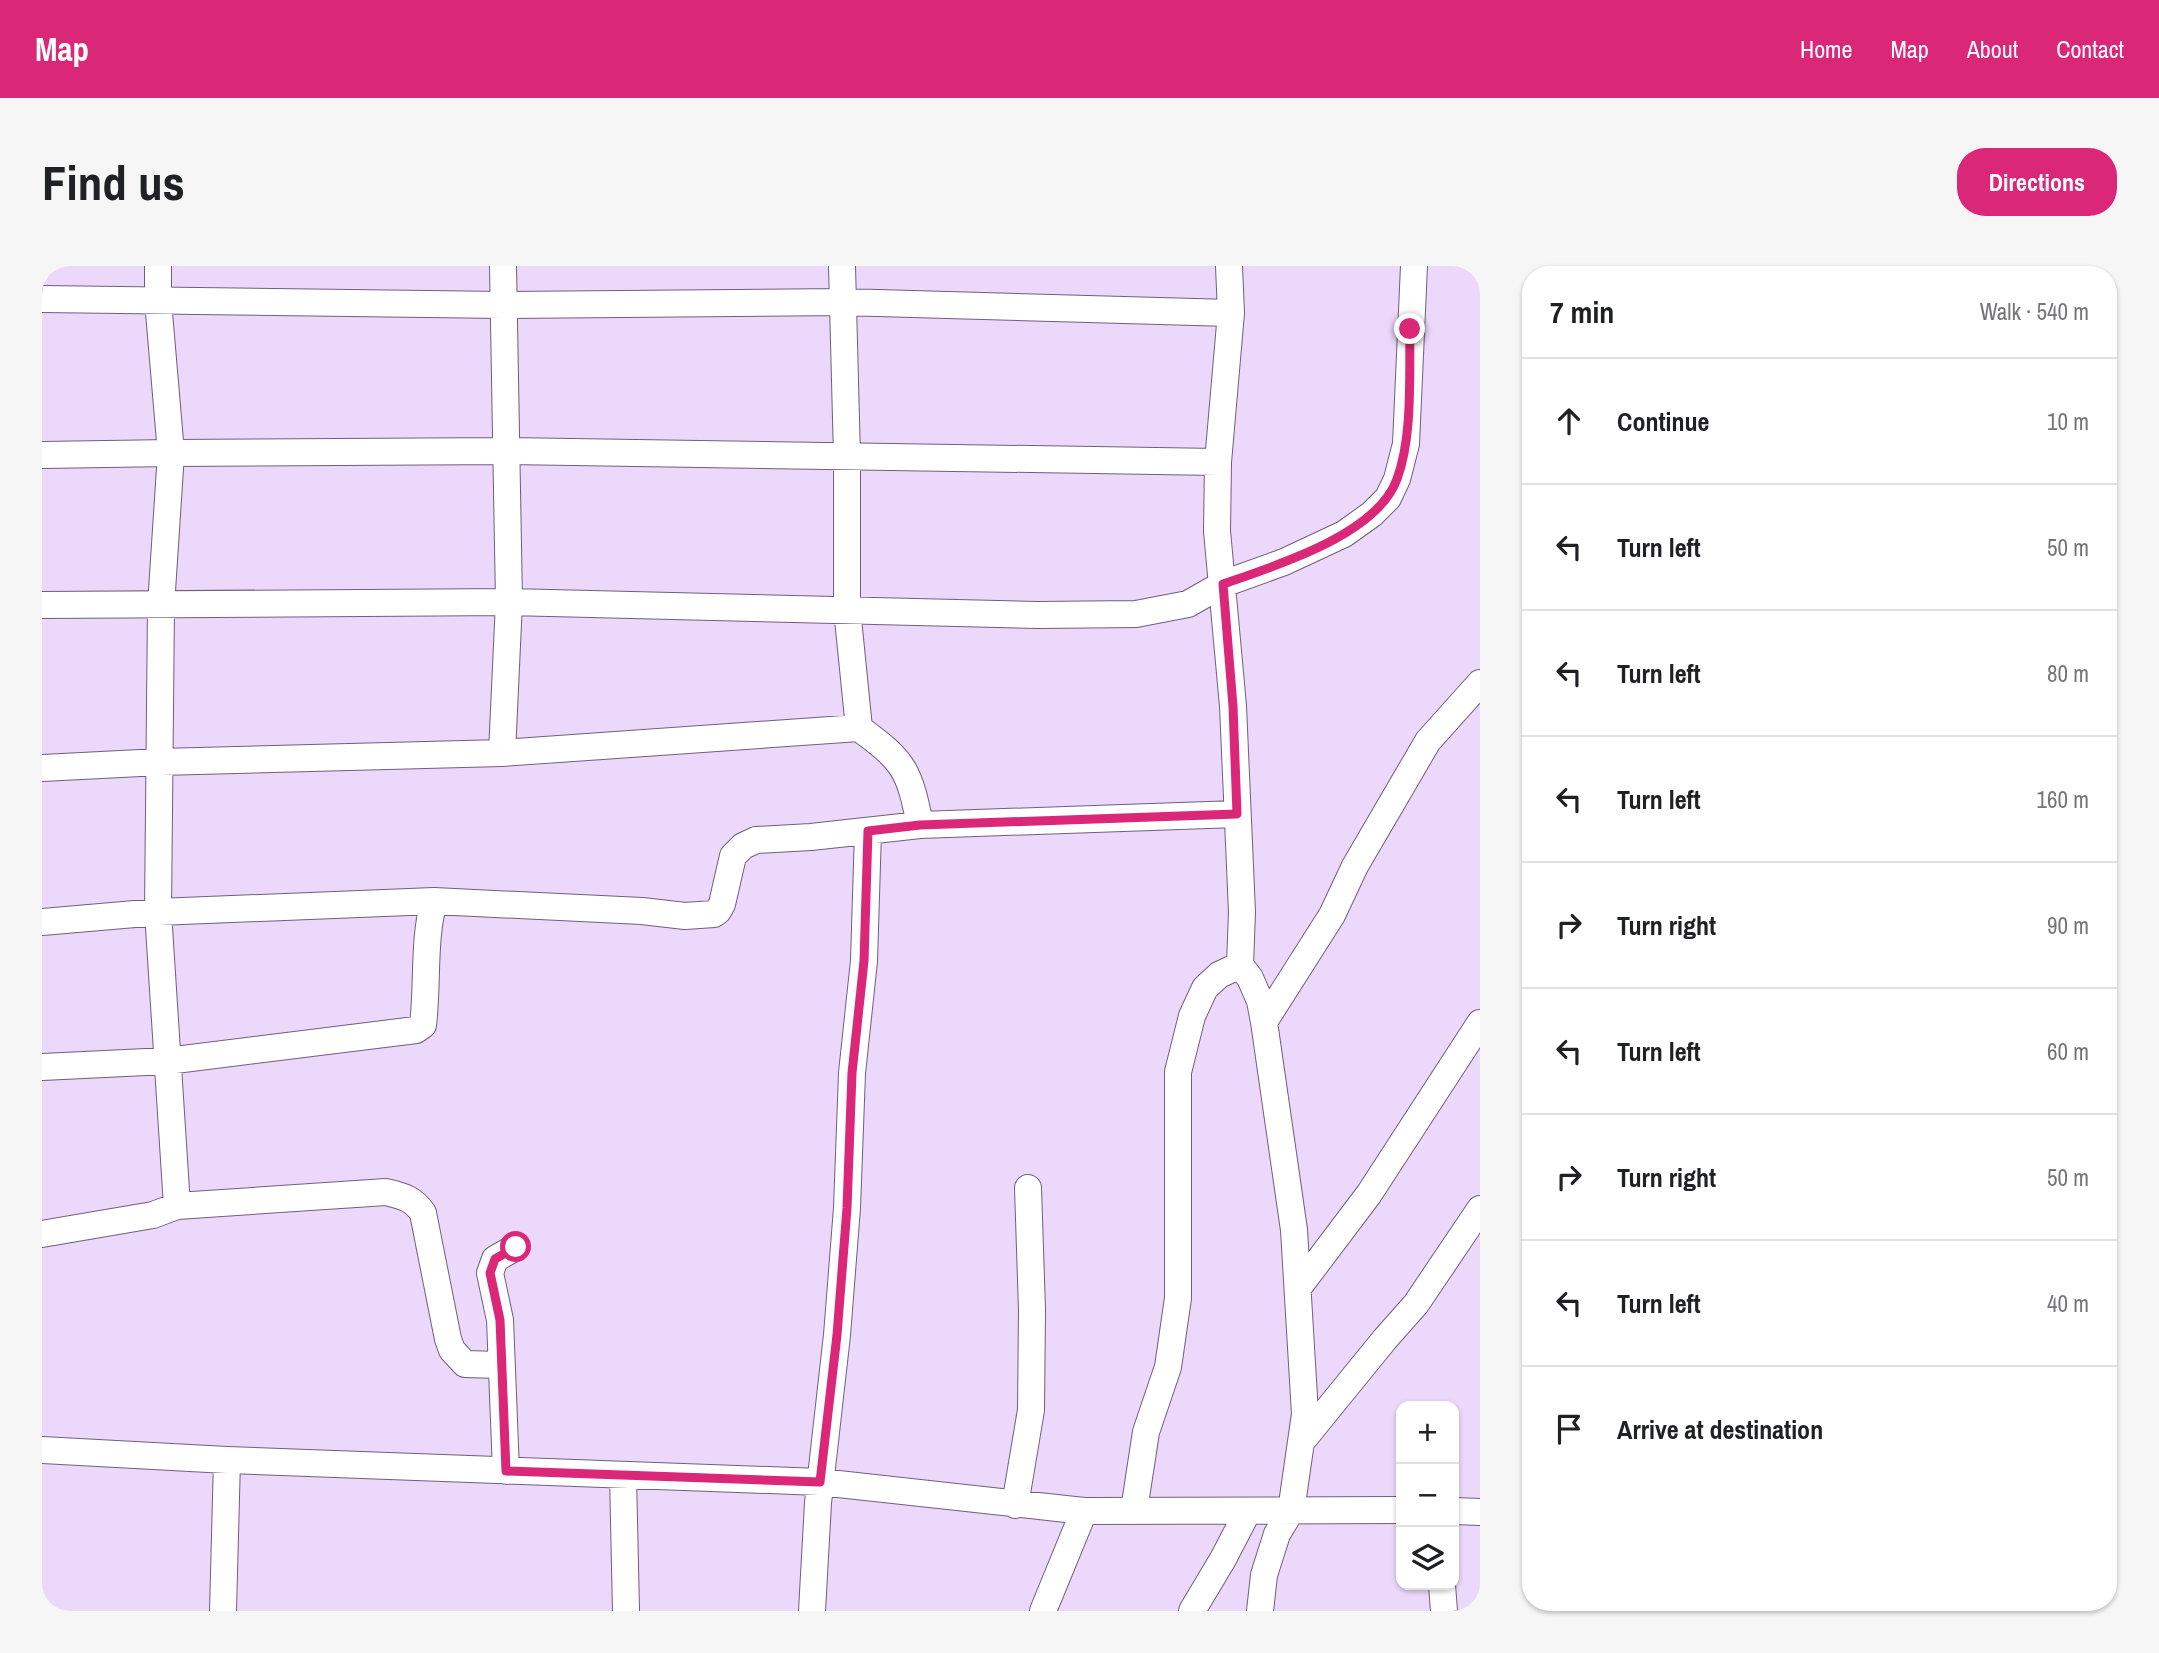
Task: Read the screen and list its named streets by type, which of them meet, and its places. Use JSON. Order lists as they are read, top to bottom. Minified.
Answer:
{"page":{"header":"Map","nav":["Home","Map","About","Contact"],"buttons":"Directions","title":"Find us","heading":["7 min","Walk · 540 m"],"list":[["Continue","10 m"],["Turn left","50 m"],["Turn left","80 m"],["Turn left","160 m"],["Turn right","90 m"],["Turn left","60 m"],["Turn right","50 m"],["Turn left","40 m"],"Arrive at destination"],"map_buttons":["+","−"]}}
